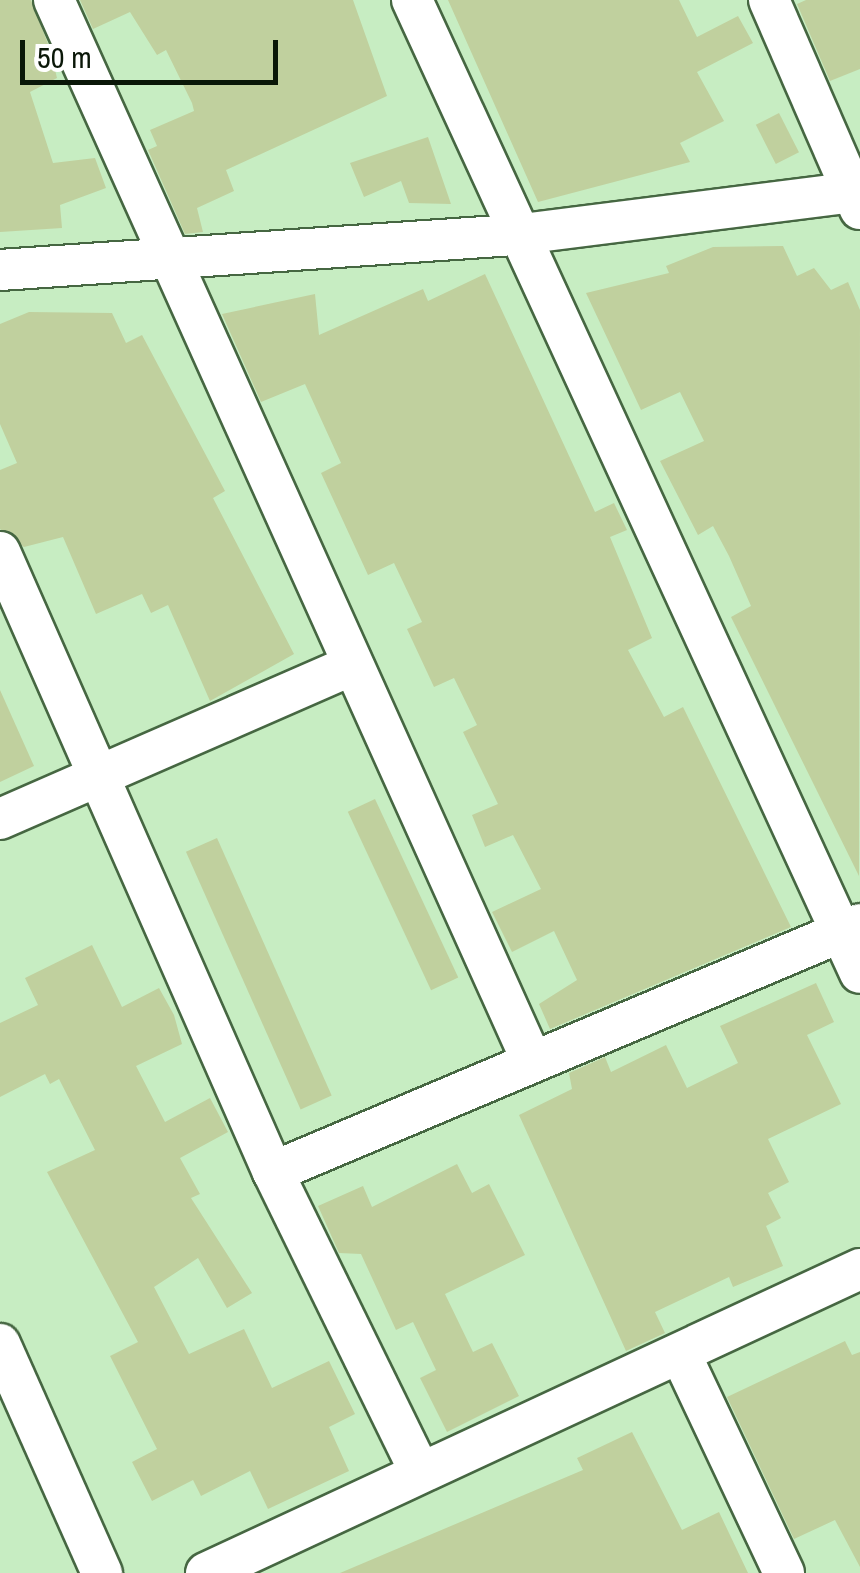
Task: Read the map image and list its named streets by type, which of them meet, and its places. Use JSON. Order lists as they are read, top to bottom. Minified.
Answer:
{"scale_bar":"50 m"}
